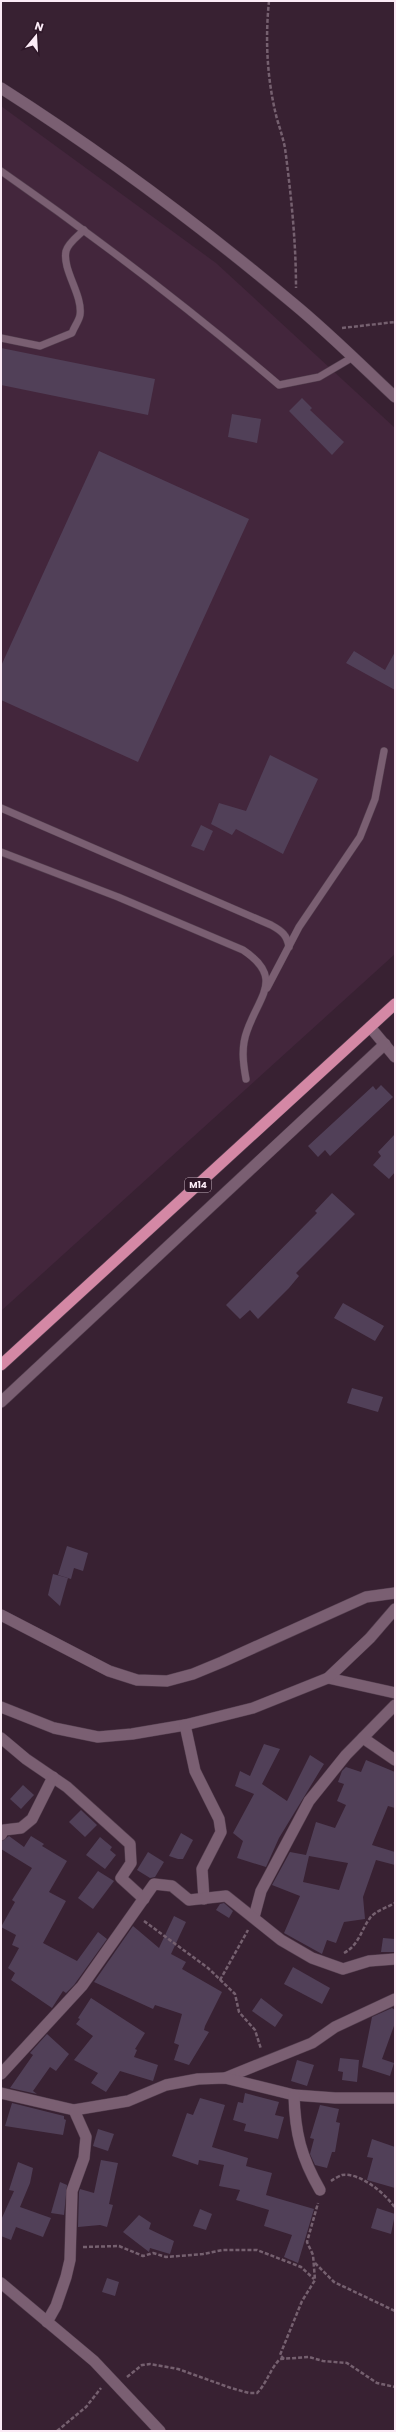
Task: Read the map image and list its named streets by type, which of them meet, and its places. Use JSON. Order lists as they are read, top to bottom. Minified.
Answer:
{"streets":{"highway":["M14"]},"north":"top"}
